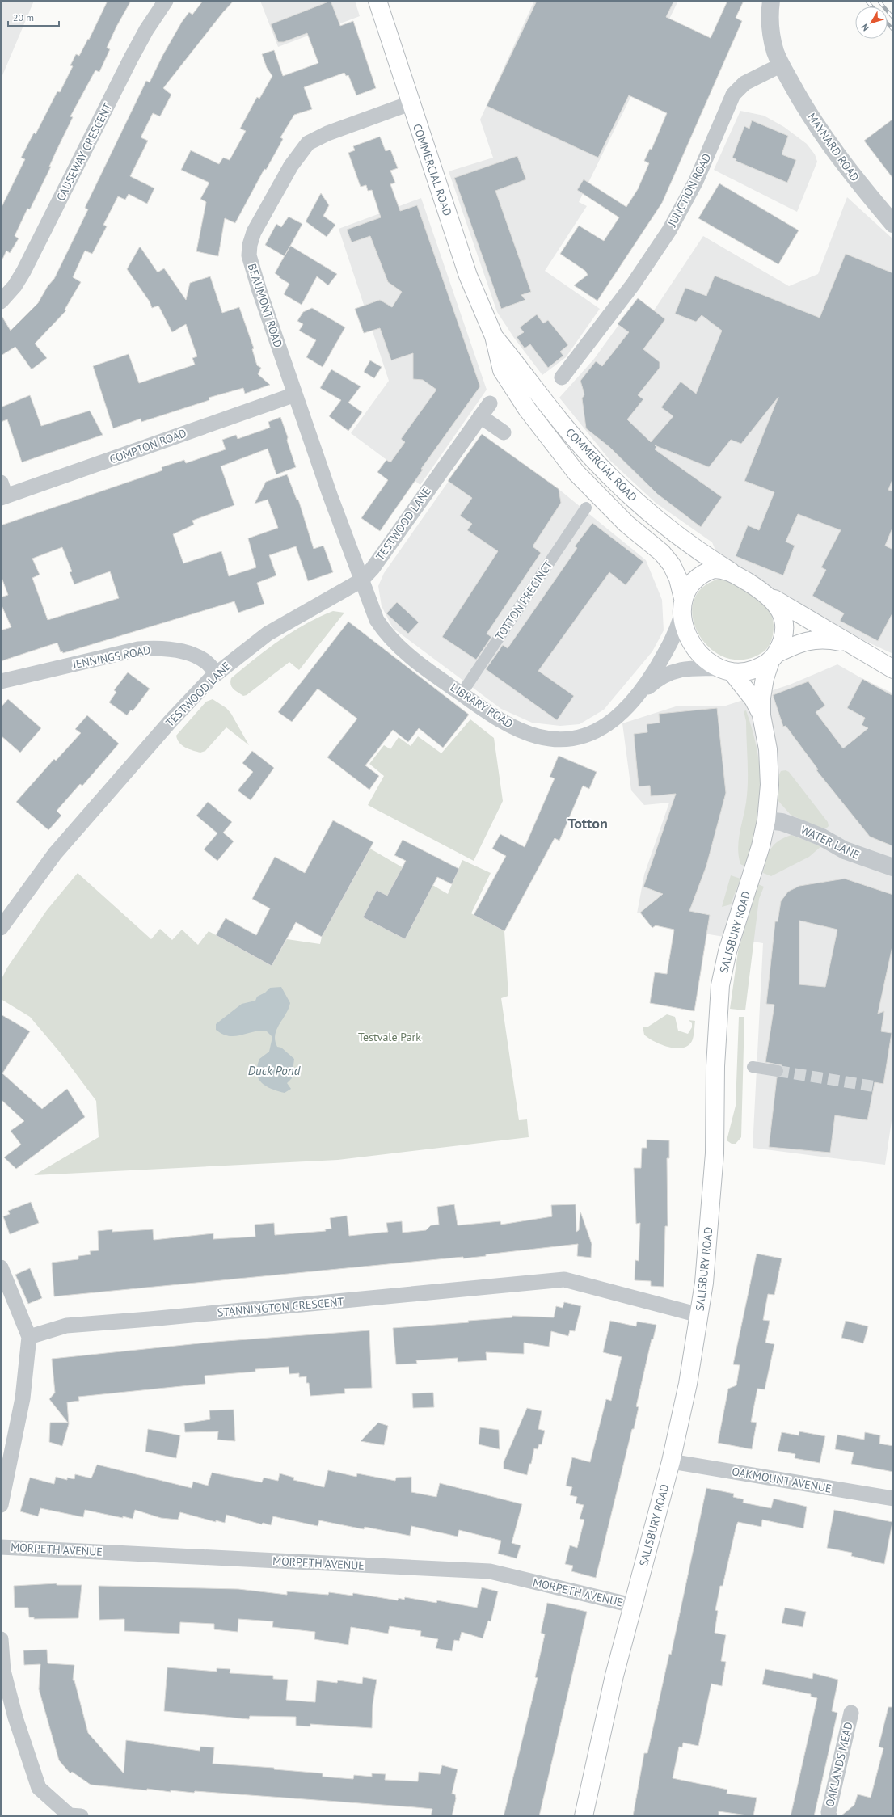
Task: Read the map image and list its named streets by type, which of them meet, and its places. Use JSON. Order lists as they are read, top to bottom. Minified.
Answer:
{"streets":{"main road":["COMMERCIAL ROAD","SALISBURY ROAD"],"street":["MAYNARD ROAD","CAUSEWAY CRESCENT","JUNCTION ROAD","BEAUMONT ROAD","COMPTON ROAD","TESTWOOD LANE","TOTTON PRECINCT","JENNINGS ROAD","LIBRARY ROAD","WATER LANE","STANNINGTON CRESCENT","OAKMOUNT AVENUE","MORPETH AVENUE","OAKLANDS MEAD"]},"crossings":[["MAYNARD ROAD","JUNCTION ROAD"],["COMMERCIAL ROAD","BEAUMONT ROAD"],["COMMERCIAL ROAD","LIBRARY ROAD"],["COMMERCIAL ROAD","SALISBURY ROAD"],["BEAUMONT ROAD","COMPTON ROAD"],["BEAUMONT ROAD","TESTWOOD LANE"],["BEAUMONT ROAD","LIBRARY ROAD"],["TESTWOOD LANE","JENNINGS ROAD"],["TESTWOOD LANE","LIBRARY ROAD"],["TOTTON PRECINCT","LIBRARY ROAD"],["LIBRARY ROAD","SALISBURY ROAD"],["WATER LANE","SALISBURY ROAD"],["SALISBURY ROAD","STANNINGTON CRESCENT"],["SALISBURY ROAD","OAKMOUNT AVENUE"],["SALISBURY ROAD","MORPETH AVENUE"]],"districts":["Totton"],"water":["Duck Pond"],"parks":["Testvale Park"],"scale_bar":"20 m","north":"bottom left"}
